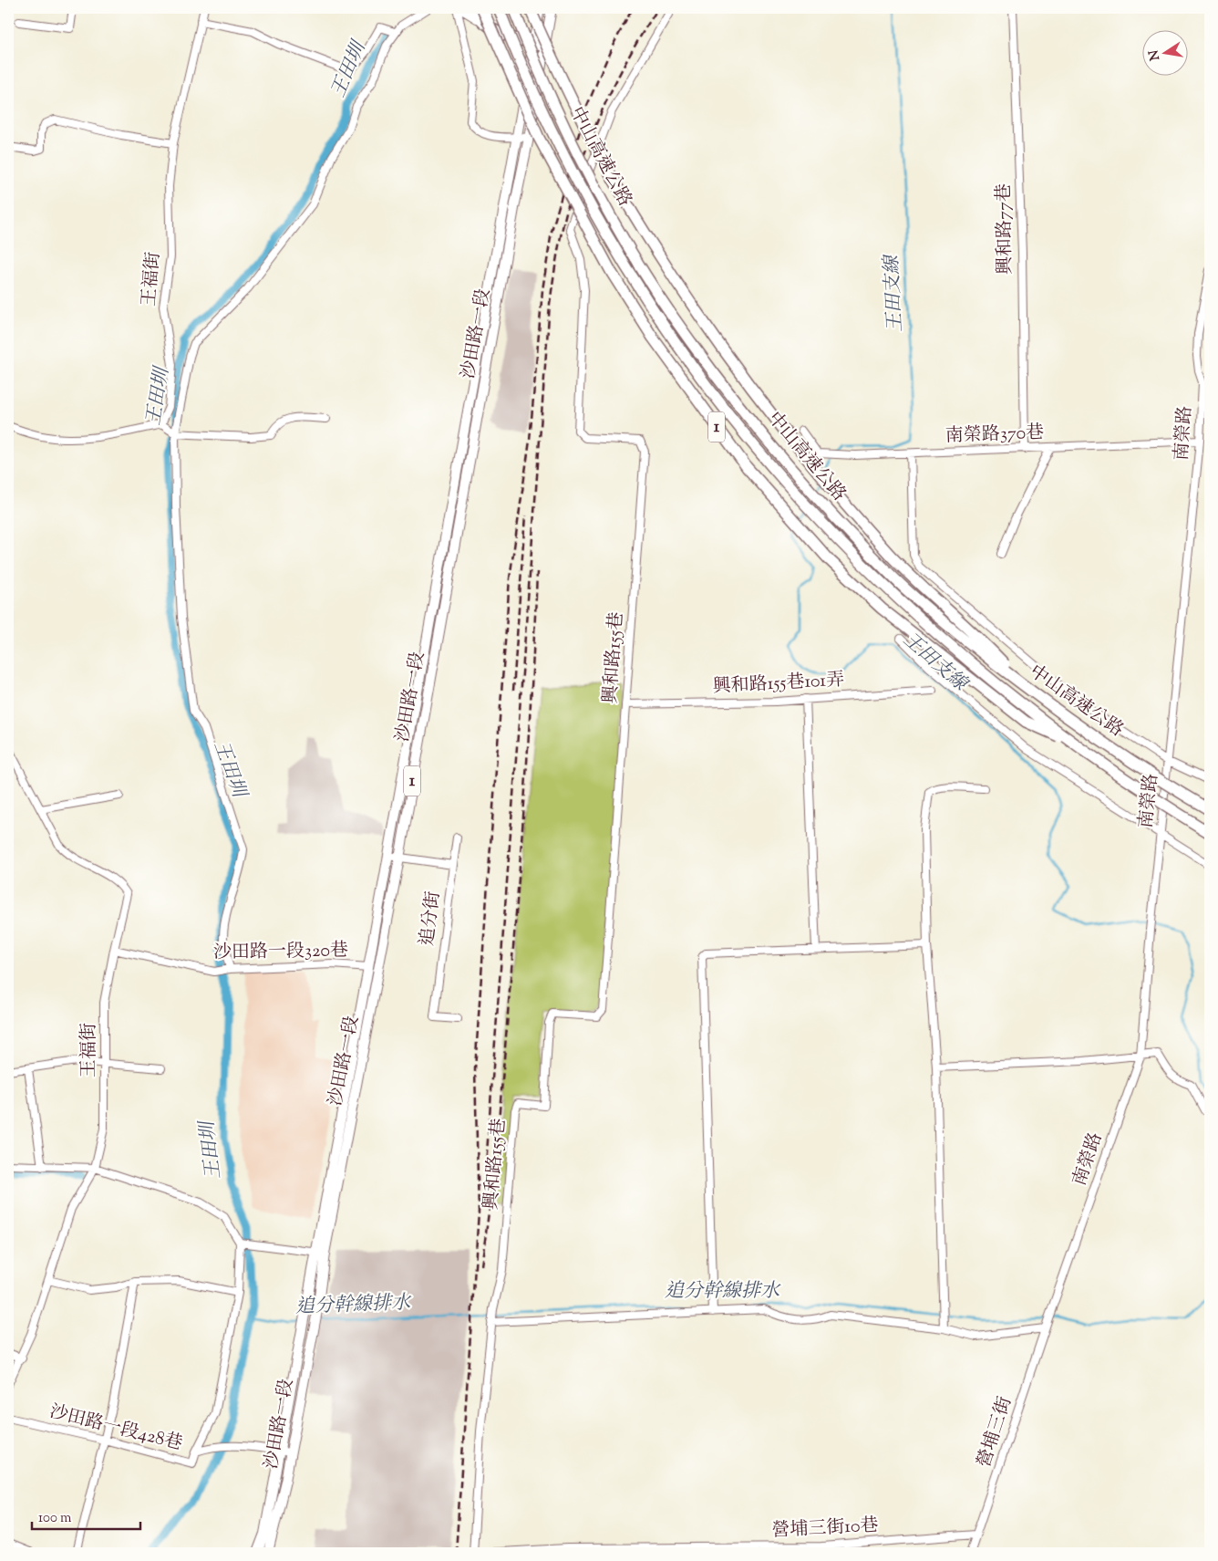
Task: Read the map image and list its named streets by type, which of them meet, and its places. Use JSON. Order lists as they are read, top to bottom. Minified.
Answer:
{"streets":{"highway":["中山高速公路","1"],"main road":["沙田路一段"],"street":["興和路77巷","王福街","南榮路","南榮路370巷","興和路155巷","興和路155巷101弄","追分街","沙田路一段320巷","沙田路一段428巷","營埔三街","營埔三街10巷"]},"crossings":[["興和路77巷","南榮路370巷"],["王福街","沙田路一段320巷"],["沙田路一段","沙田路一段320巷"],["沙田路一段","沙田路一段428巷"],["南榮路","南榮路370巷"],["南榮路","營埔三街"],["興和路155巷","興和路155巷101弄"],["營埔三街","營埔三街10巷"]],"water":["王田圳","王田支線","追分幹線排水"],"scale_bar":"100 m","north":"left"}
